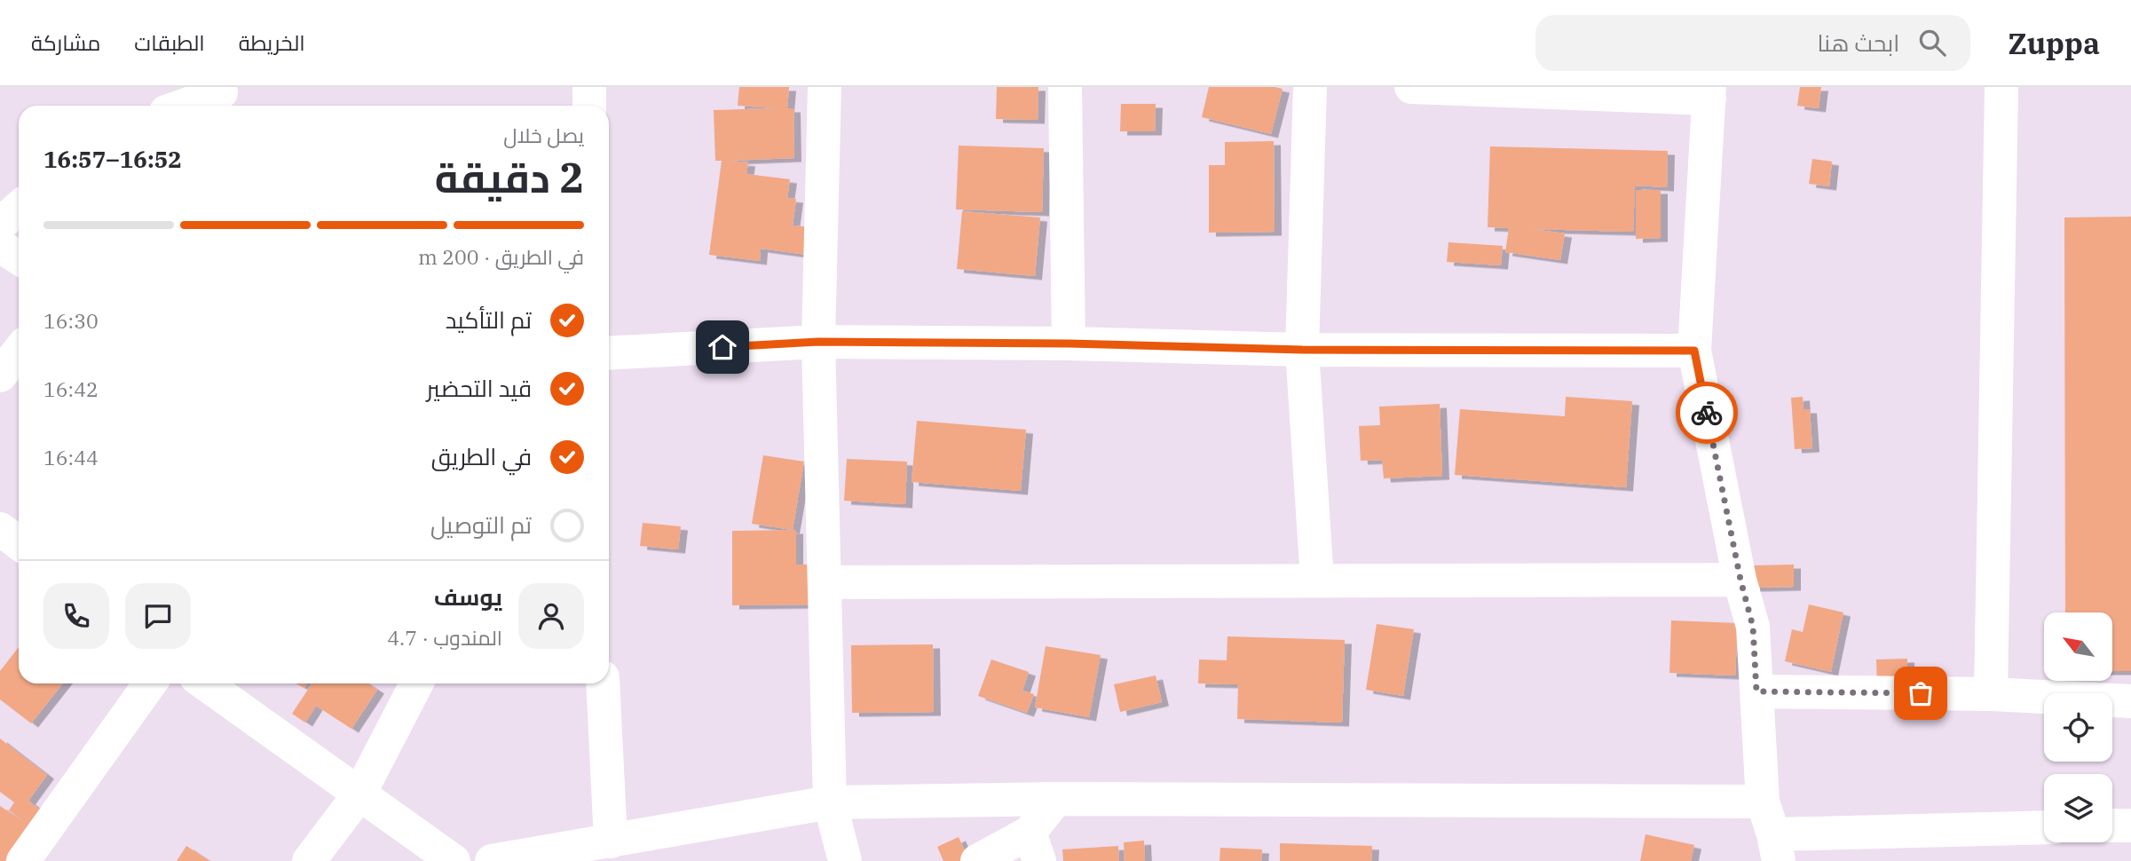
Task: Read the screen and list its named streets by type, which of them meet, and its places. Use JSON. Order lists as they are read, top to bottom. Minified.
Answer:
{"north":"top left","page":{"header":"Zuppa","search":"ابحث هنا","nav":["الخريطة","الطبقات","مشاركة"],"heading":["2 دقيقة","يصل خلال","16:52–16:57"],"panel":["يوسف","المندوب · 4.7"],"bar":"في الطريق · 200 m","list":[["تم التأكيد","16:30"],["قيد التحضير","16:42"],["في الطريق","16:44"],"تم التوصيل"]}}
